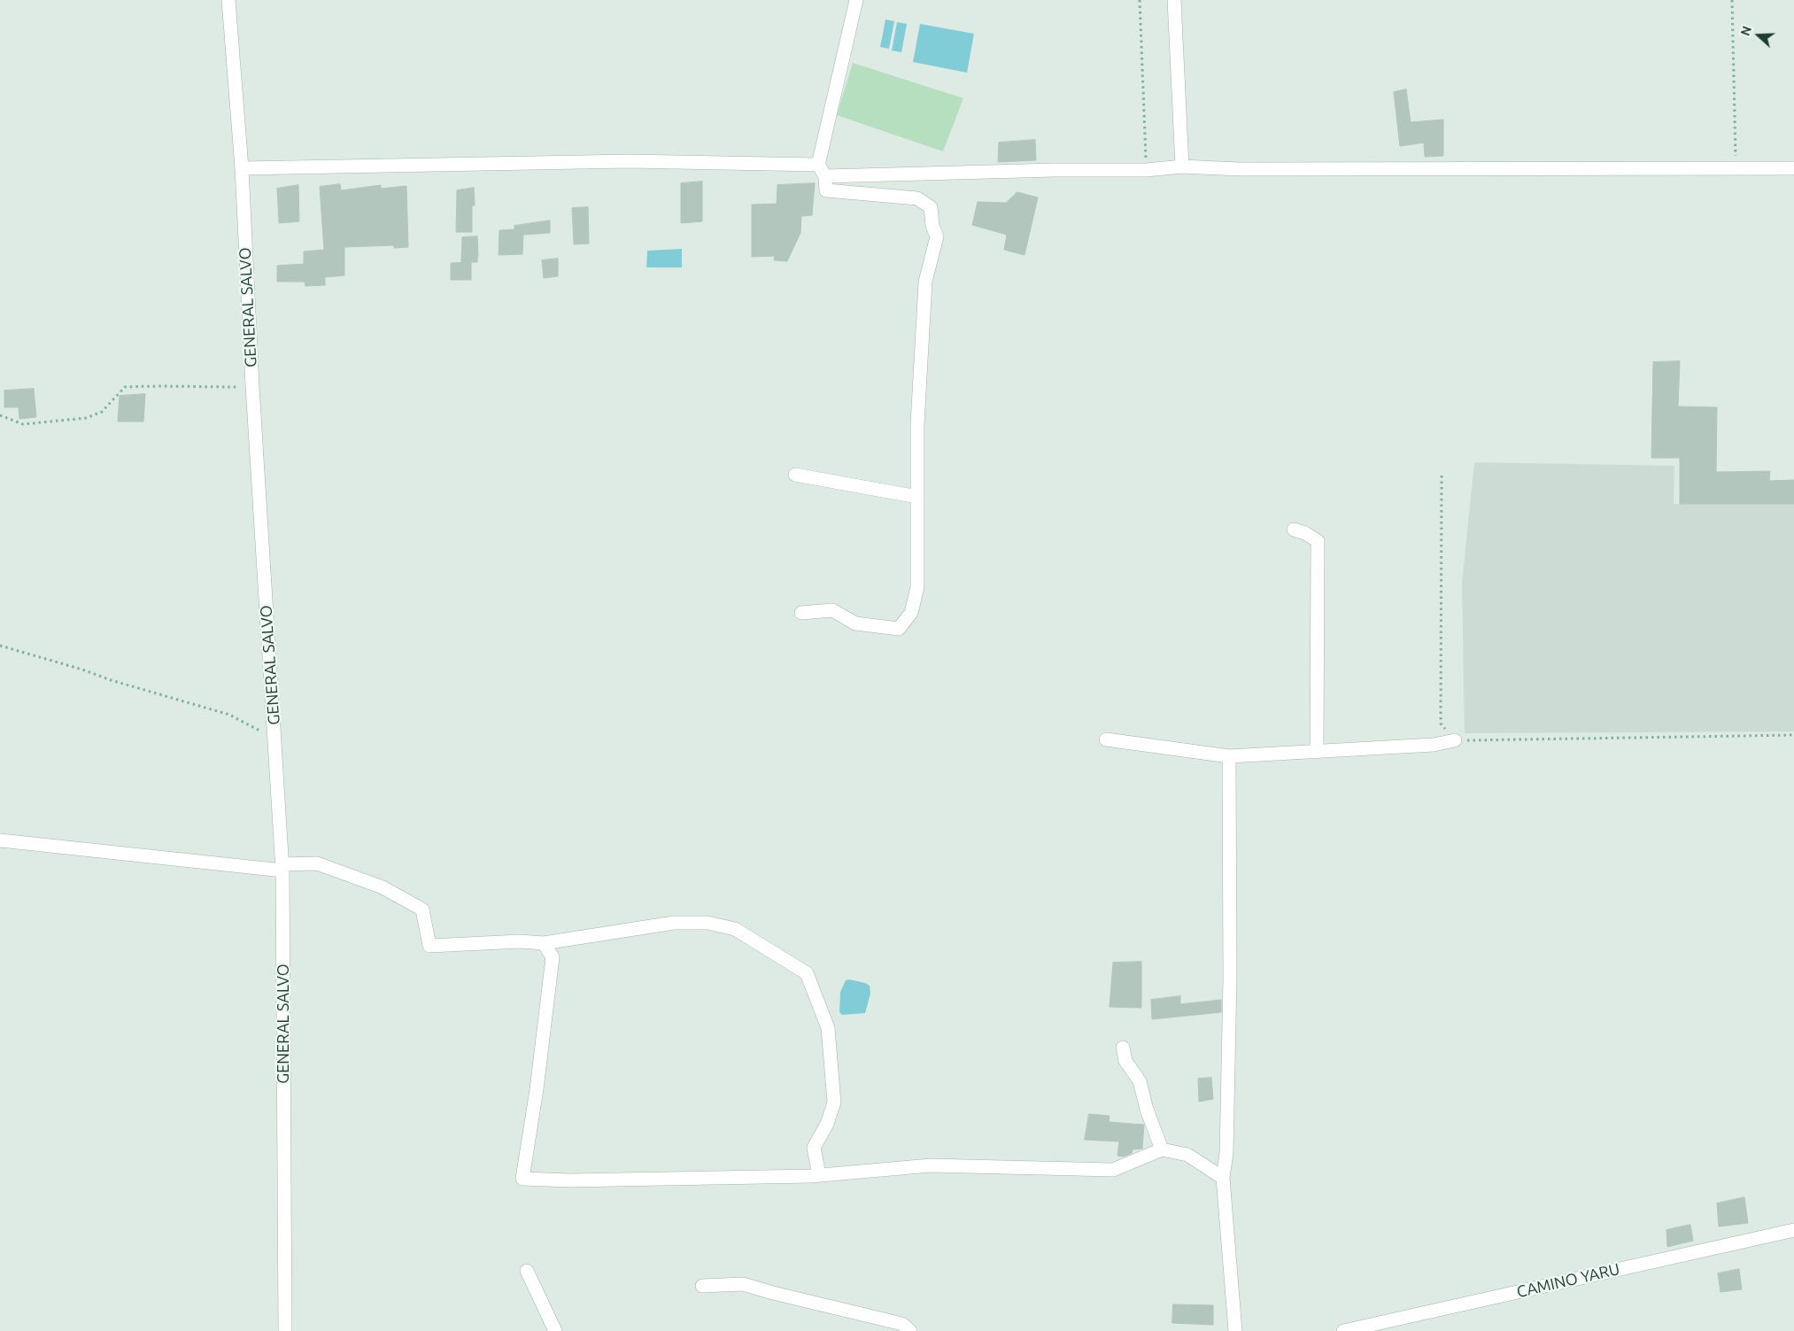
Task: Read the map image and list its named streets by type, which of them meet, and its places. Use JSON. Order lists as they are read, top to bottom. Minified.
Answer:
{"streets":{"street":["GENERAL SALVO","CAMINO YARU"]},"north":"left"}
